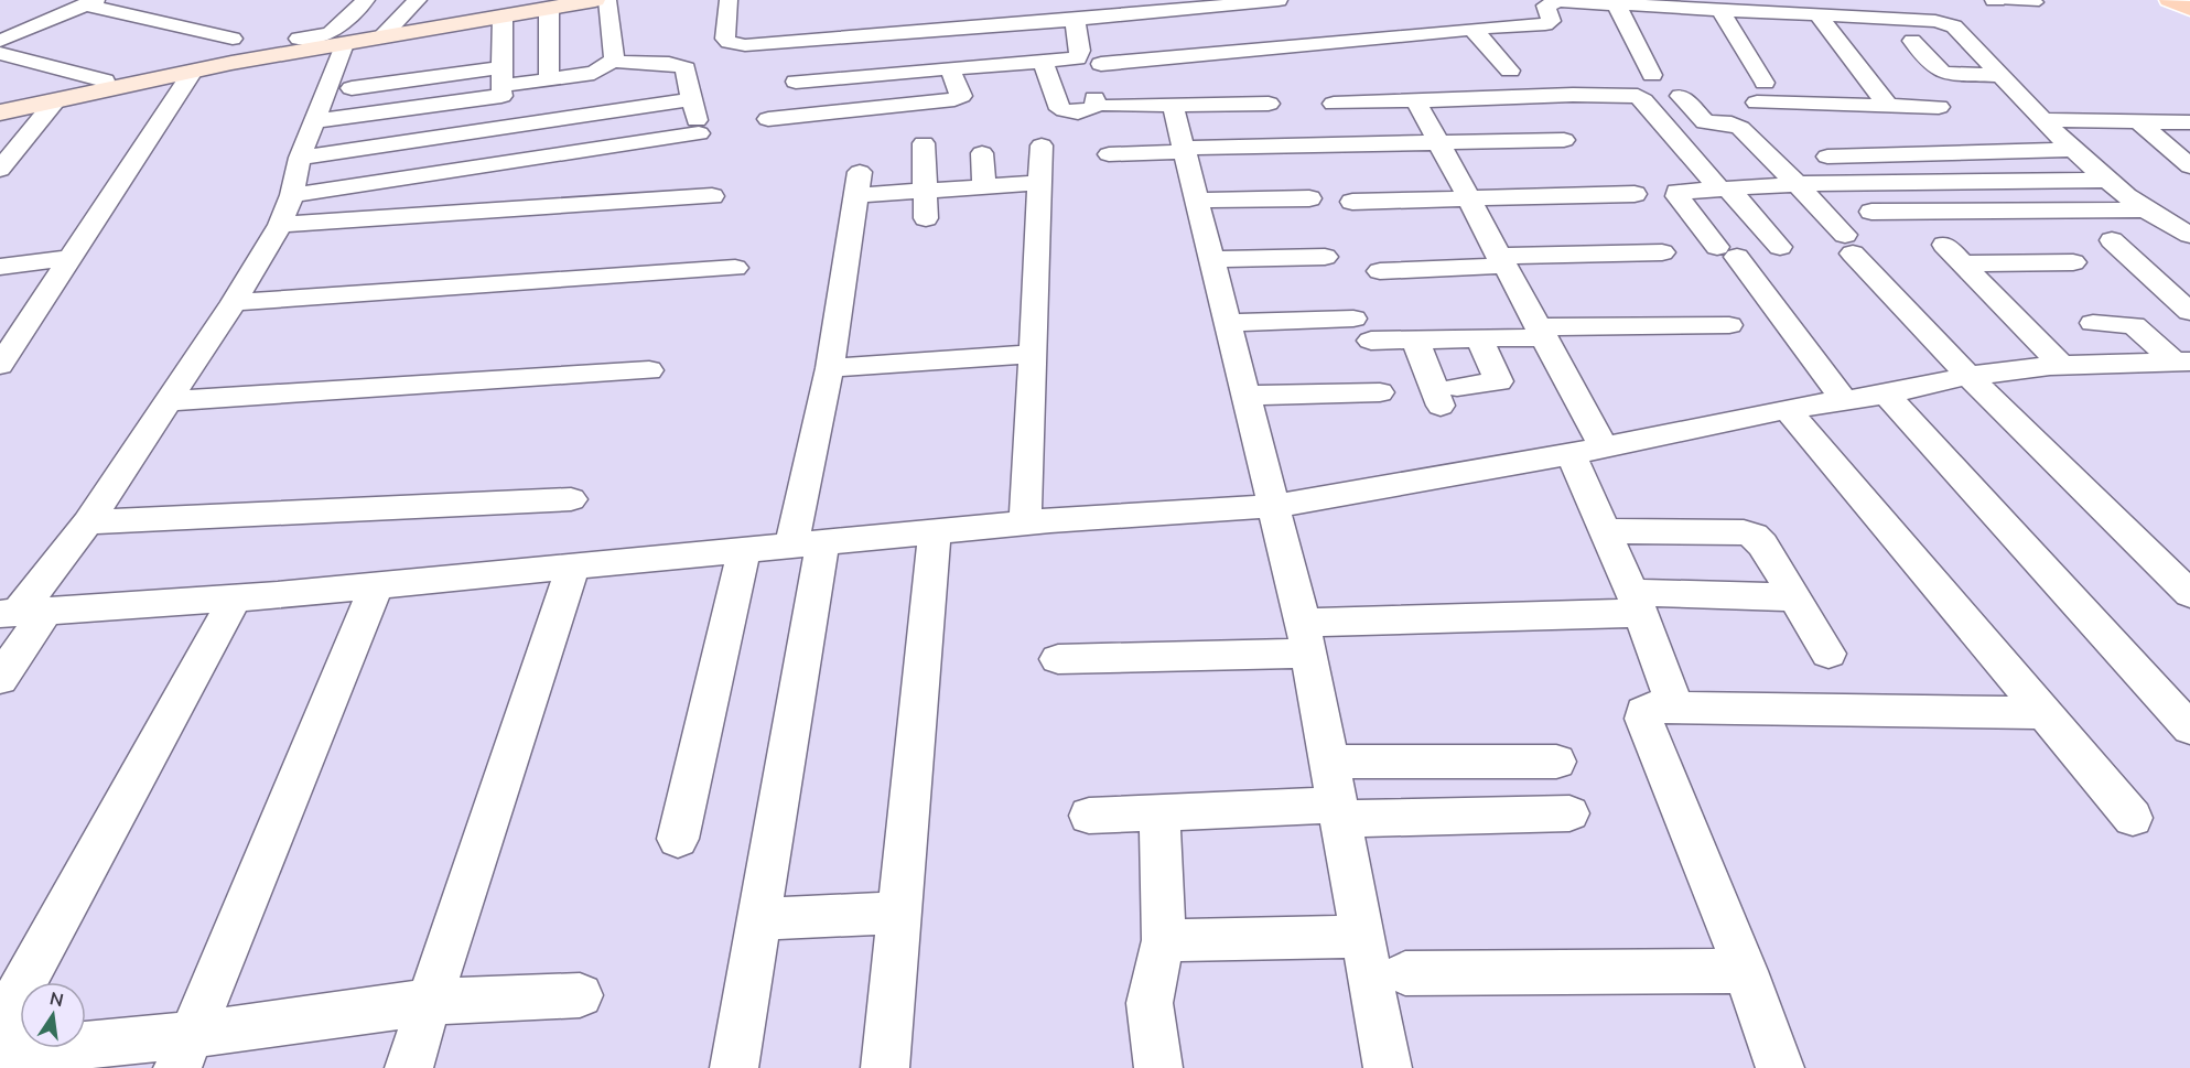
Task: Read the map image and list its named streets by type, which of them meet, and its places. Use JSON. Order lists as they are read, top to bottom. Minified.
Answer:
{"north":"top"}
